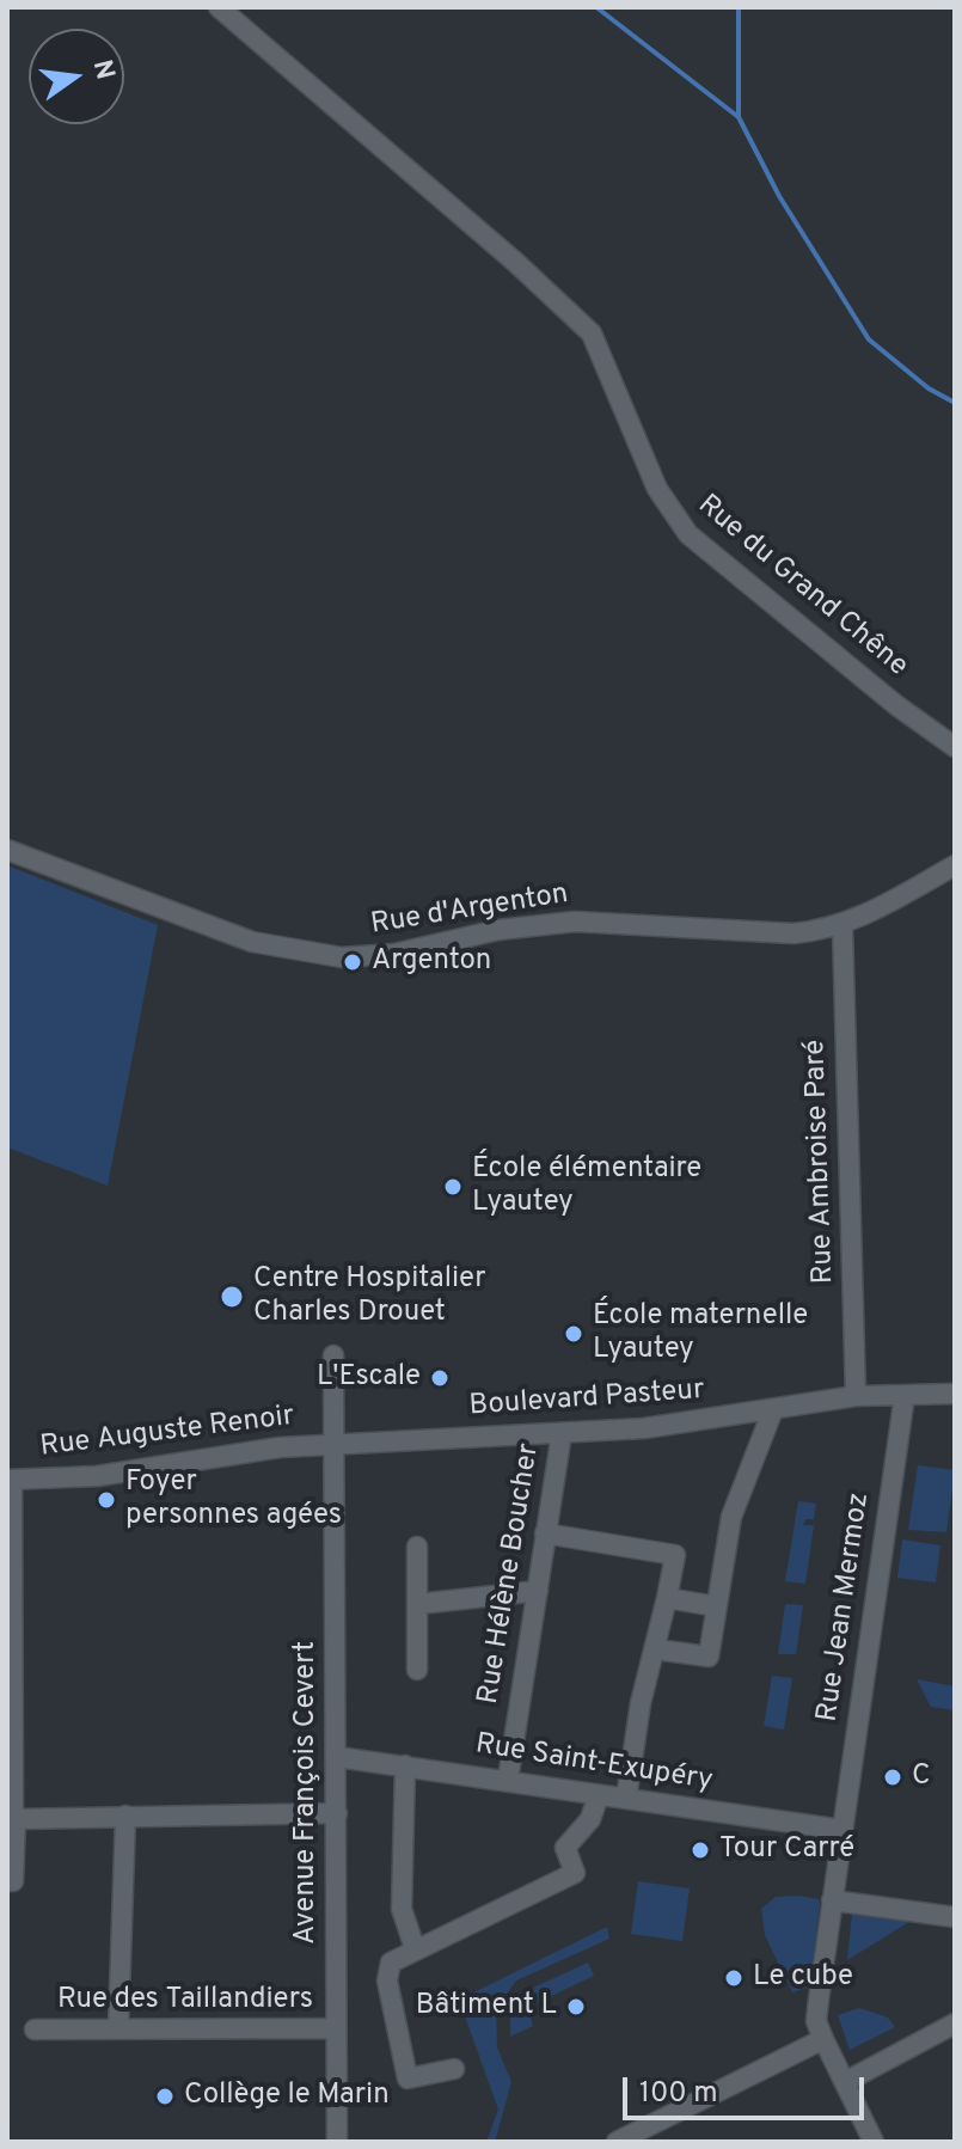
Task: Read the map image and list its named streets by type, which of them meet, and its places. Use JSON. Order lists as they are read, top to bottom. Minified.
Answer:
{"streets":{"street":["Rue du Grand Chêne","Rue d'Argenton","Rue Ambroise Paré","Boulevard Pasteur","Rue Auguste Renoir","Rue Hélène Boucher","Rue Jean Mermoz","Rue Saint-Exupéry","Avenue François Cevert","Rue des Taillandiers"]},"crossings":[["Rue d'Argenton","Rue Ambroise Paré"],["Rue Ambroise Paré","Boulevard Pasteur"],["Boulevard Pasteur","Rue Auguste Renoir"],["Boulevard Pasteur","Rue Hélène Boucher"],["Boulevard Pasteur","Rue Jean Mermoz"],["Boulevard Pasteur","Avenue François Cevert"],["Rue Auguste Renoir","Avenue François Cevert"],["Rue Hélène Boucher","Rue Saint-Exupéry"],["Rue Jean Mermoz","Rue Saint-Exupéry"],["Rue Saint-Exupéry","Avenue François Cevert"],["Avenue François Cevert","Rue des Taillandiers"]],"places":["Argenton","École élémentaire Lyautey","Centre Hospitalier Charles Drouet","École maternelle Lyautey","L'Escale","Foyer personnes agées","C","Tour Carré","Le cube","Bâtiment L","Collège le Marin"],"scale_bar":"100 m","north":"right"}
